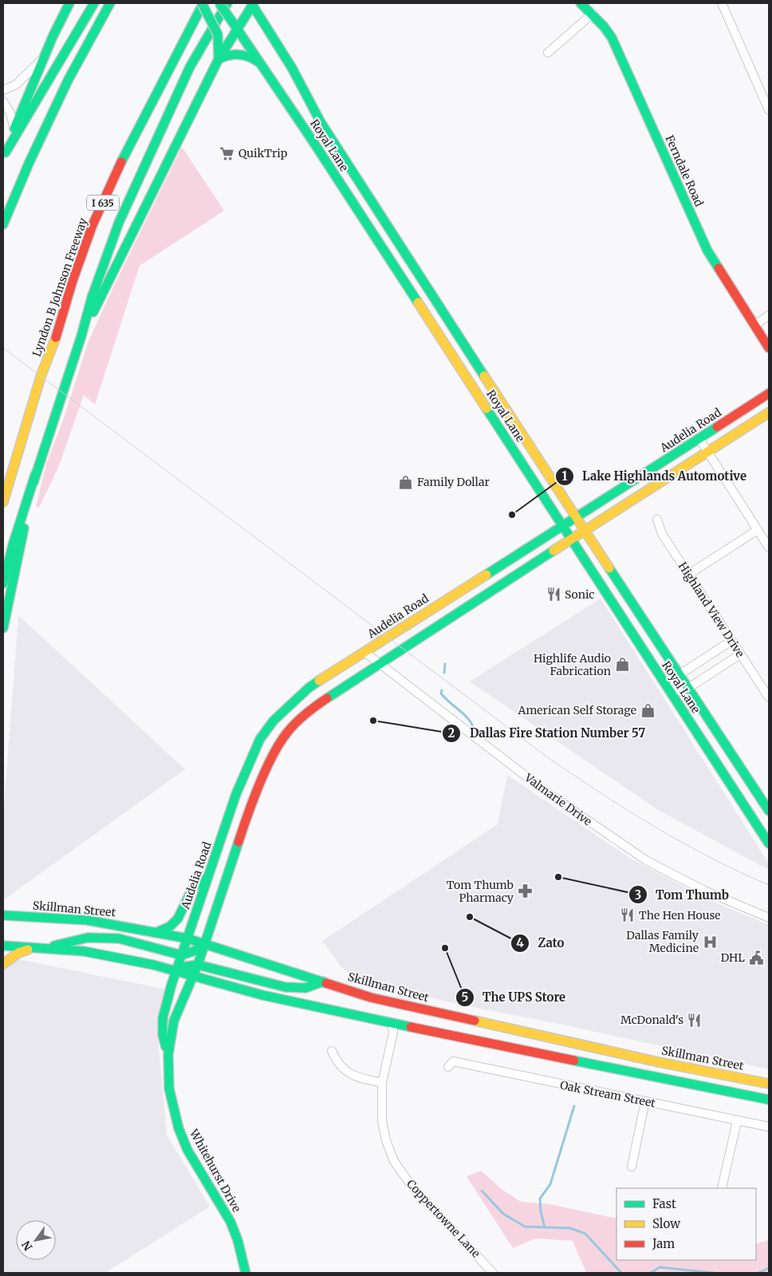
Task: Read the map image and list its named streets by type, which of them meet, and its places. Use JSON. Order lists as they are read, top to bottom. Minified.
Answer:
{"streets":{"main road":["Royal Lane","Ferndale Road","I 635","Lyndon B Johnson Freeway","Audelia Road","Skillman Street","Whitehurst Drive"],"street":["Highland View Drive","Valmarie Drive","Oak Stream Street","Coppertowne Lane"]},"crossings":[["Royal Lane","Audelia Road"],["Audelia Road","Valmarie Drive"],["Audelia Road","Skillman Street"],["Audelia Road","Whitehurst Drive"]],"places":{"supermarket":["QuikTrip"],"shop":["Family Dollar","Highlife Audio Fabrication","American Self Storage"],"other":["Lake Highlands Automotive","Dallas Fire Station Number 57","Tom Thumb","Zato","The UPS Store"],"restaurant":["Sonic","The Hen House","McDonald's"],"pharmacy":["Tom Thumb Pharmacy"],"hospital":["Dallas Family Medicine"],"public building":["DHL"]},"legend":["Fast","Slow","Jam"],"north":"bottom left"}
